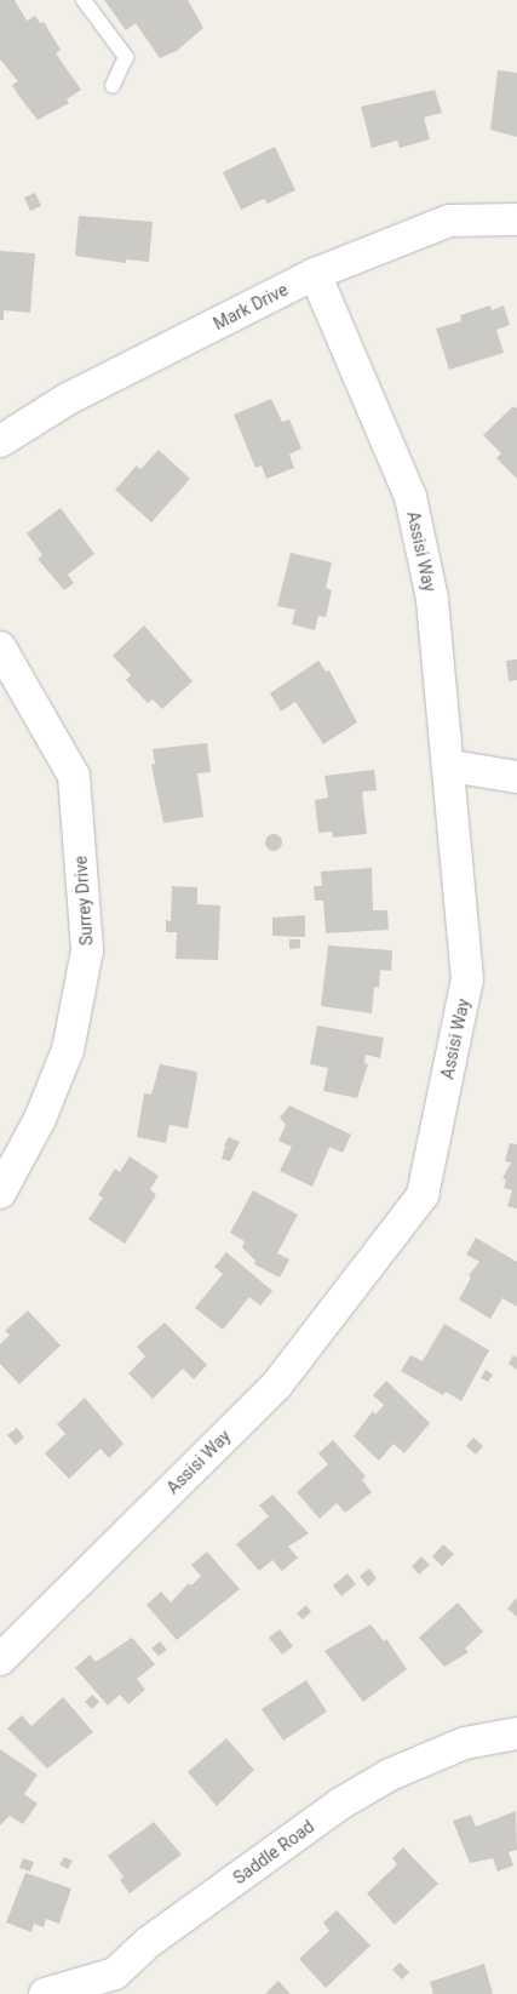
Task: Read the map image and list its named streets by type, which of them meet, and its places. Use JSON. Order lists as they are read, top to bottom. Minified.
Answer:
{"streets":{"street":["Mark Drive","Assisi Way","Surrey Drive","Saddle Road"]},"crossings":[["Mark Drive","Assisi Way"]]}
